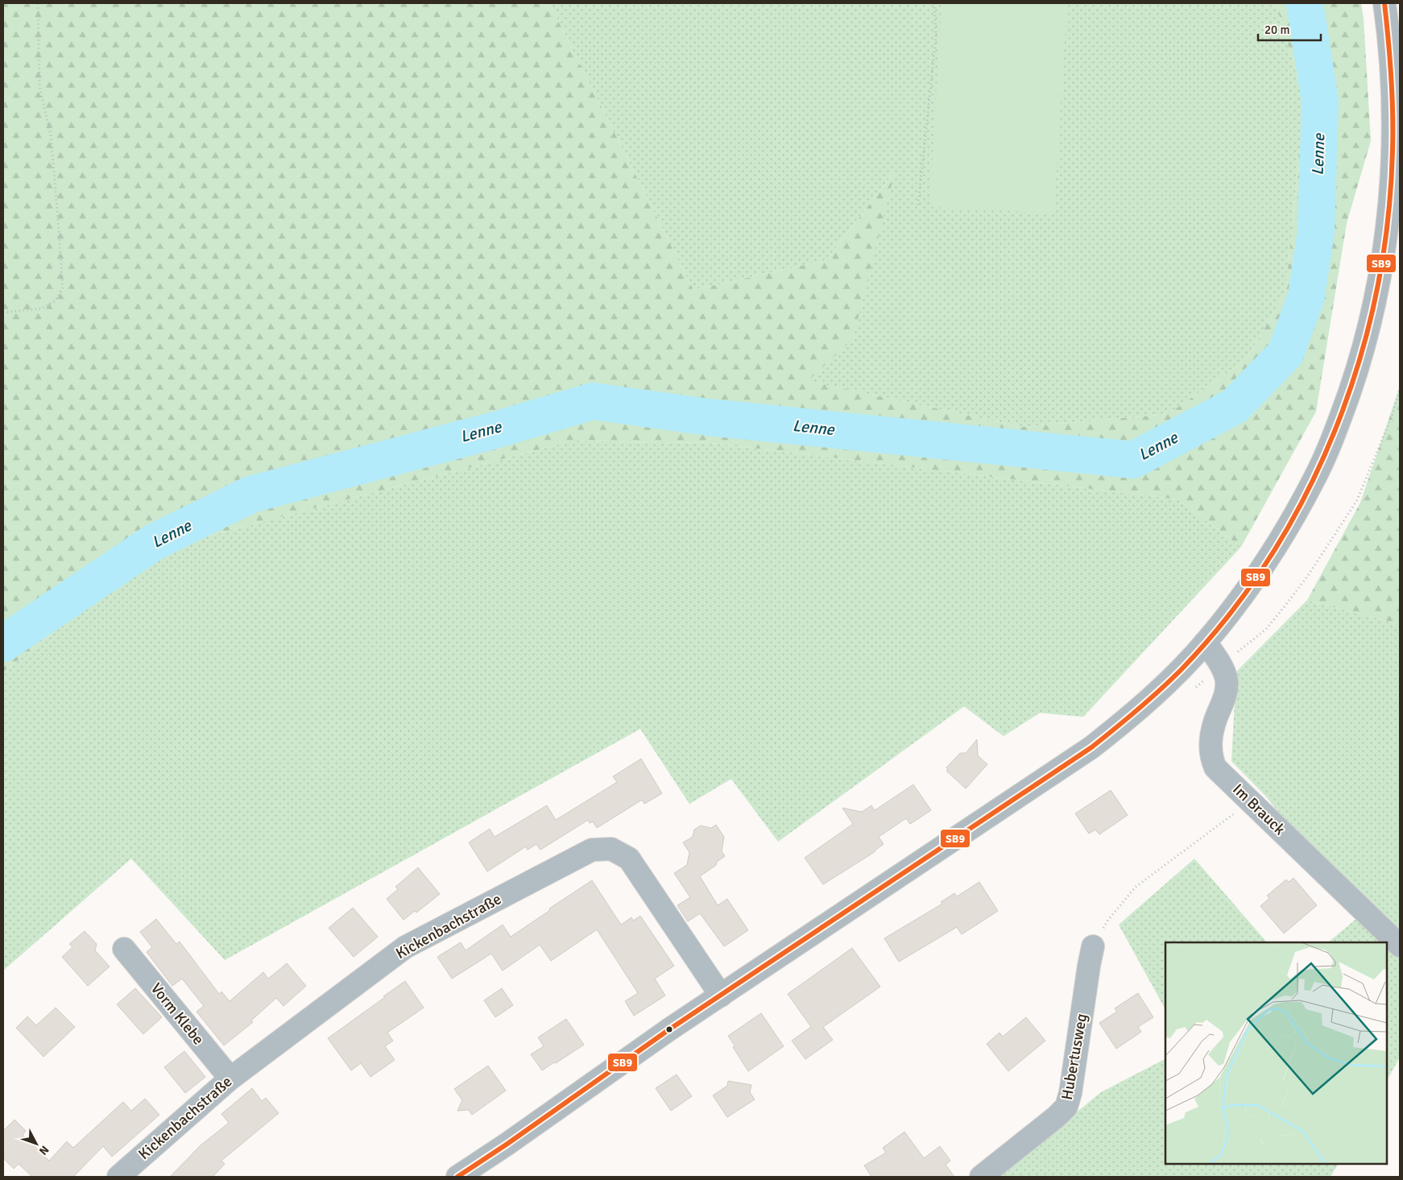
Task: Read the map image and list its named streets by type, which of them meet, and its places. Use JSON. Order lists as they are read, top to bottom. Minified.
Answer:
{"streets":{"street":["Im Brauck","Kickenbachstraße","Vorm Klebe","Hubertusweg"]},"crossings":[["Kickenbachstraße","Vorm Klebe"]],"water":["Lenne"],"lines":["transit line SB9"],"scale_bar":"20 m","north":"bottom right"}
